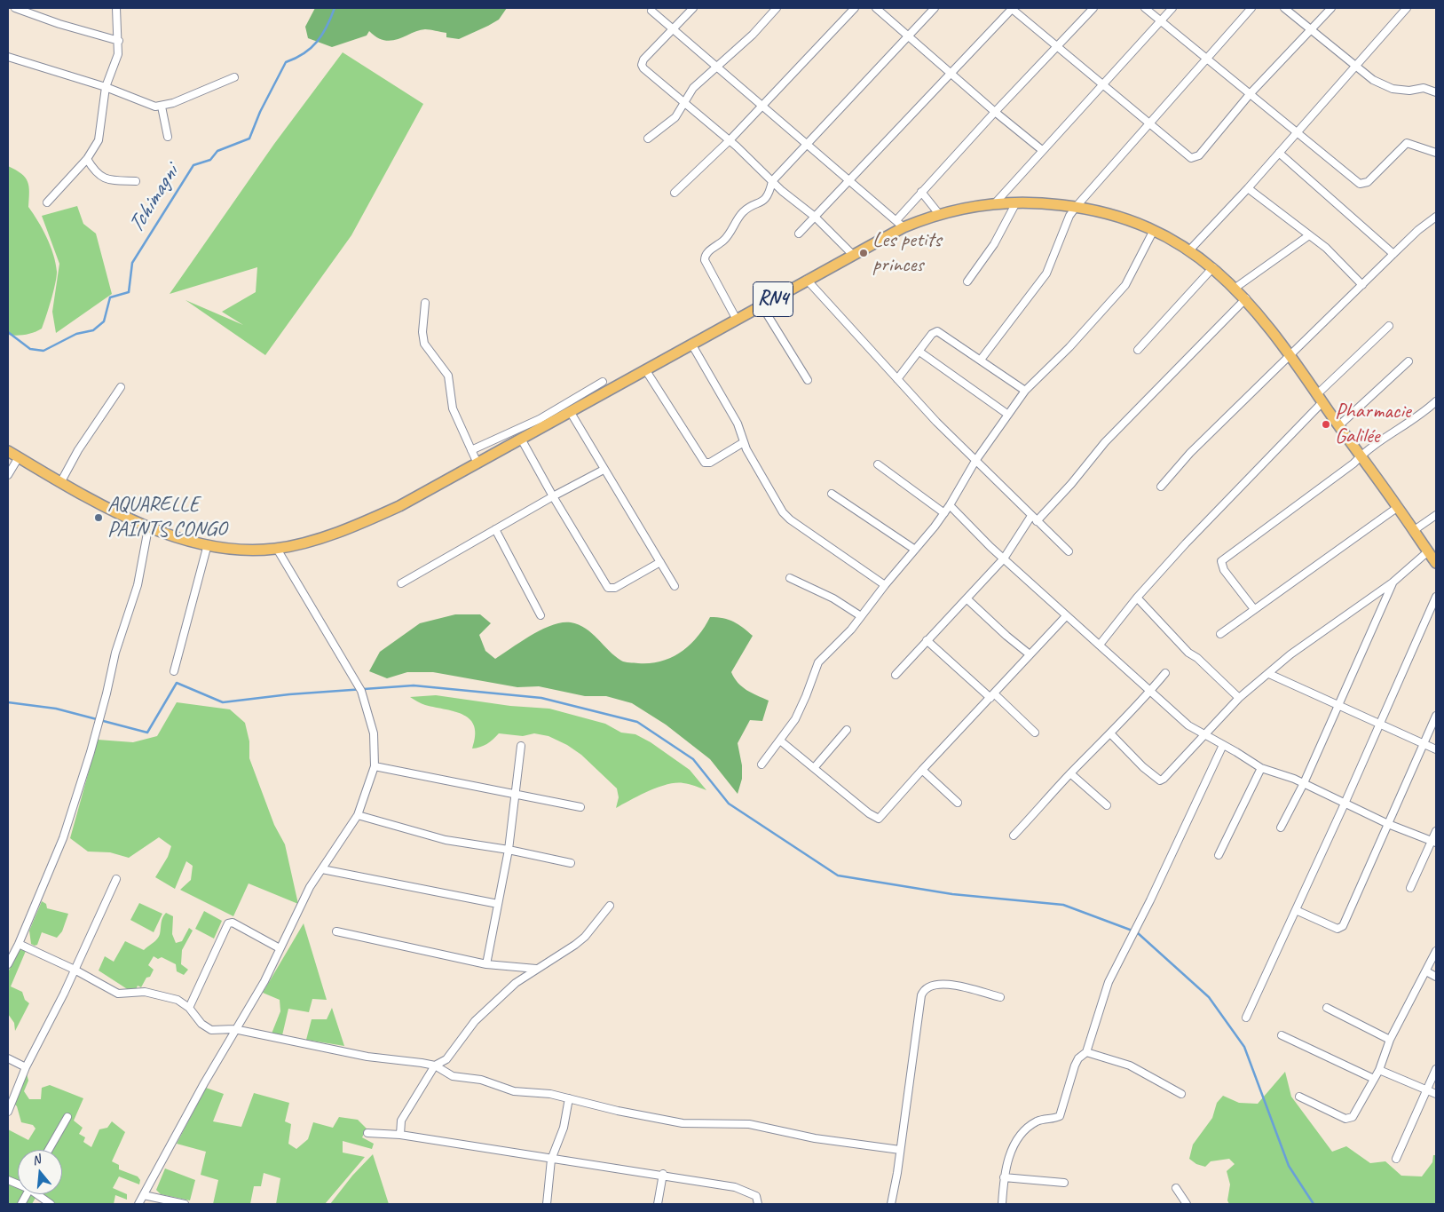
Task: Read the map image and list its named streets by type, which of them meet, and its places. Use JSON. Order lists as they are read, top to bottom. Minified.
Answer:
{"streets":{"highway":["RN4"]},"water":["Tchimagni"],"places":["Les petits princes","Pharmacie Galilée","AQUARELLE PAINTS CONGO"],"north":"top"}
